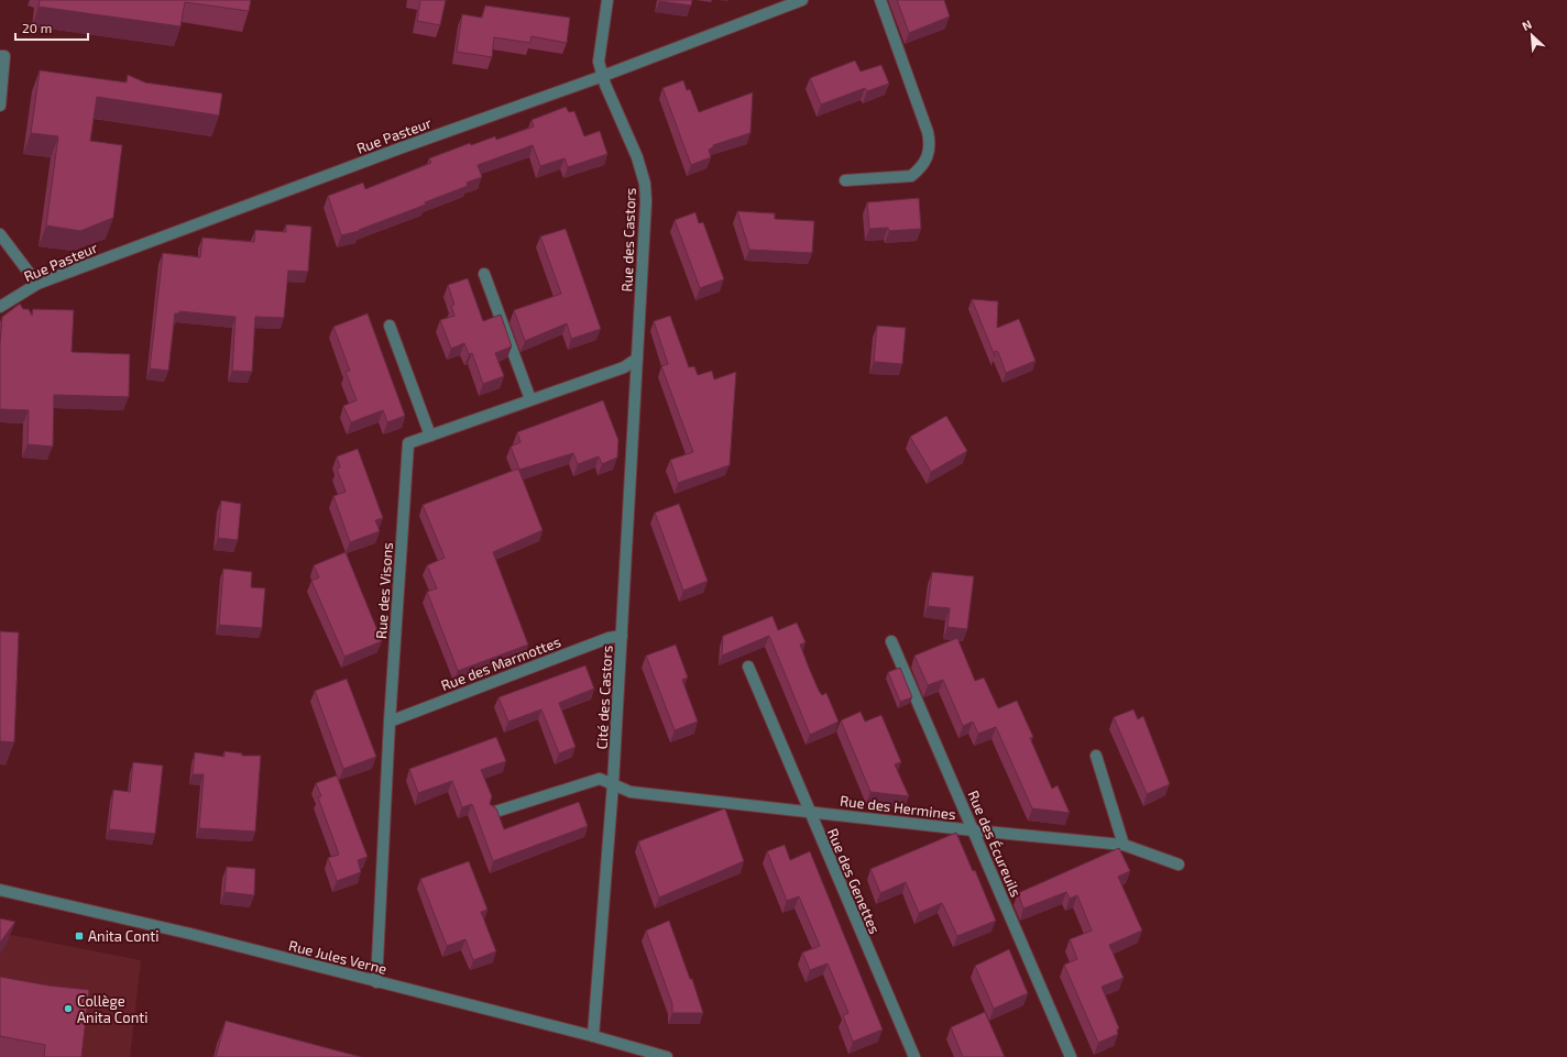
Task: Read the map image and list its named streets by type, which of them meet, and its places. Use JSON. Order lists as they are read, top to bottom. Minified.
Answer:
{"streets":{"street":["Rue Pasteur","Rue des Castors","Rue des Visons","Rue des Marmottes","Cité des Castors","Rue des Hermines","Rue des Écureuils","Rue des Genettes","Rue Jules Verne"]},"crossings":[["Rue Pasteur","Rue des Castors"],["Rue des Castors","Rue des Visons"],["Rue des Castors","Cité des Castors"],["Rue des Visons","Rue des Marmottes"],["Rue des Visons","Cité des Castors"],["Rue des Visons","Rue Jules Verne"],["Rue des Marmottes","Cité des Castors"],["Cité des Castors","Rue des Hermines"],["Cité des Castors","Rue Jules Verne"],["Rue des Hermines","Rue des Écureuils"],["Rue des Hermines","Rue des Genettes"]],"places":{"transit":["Anita Conti"],"other":["Collège Anita Conti"]},"scale_bar":"20 m","north":"top left"}
